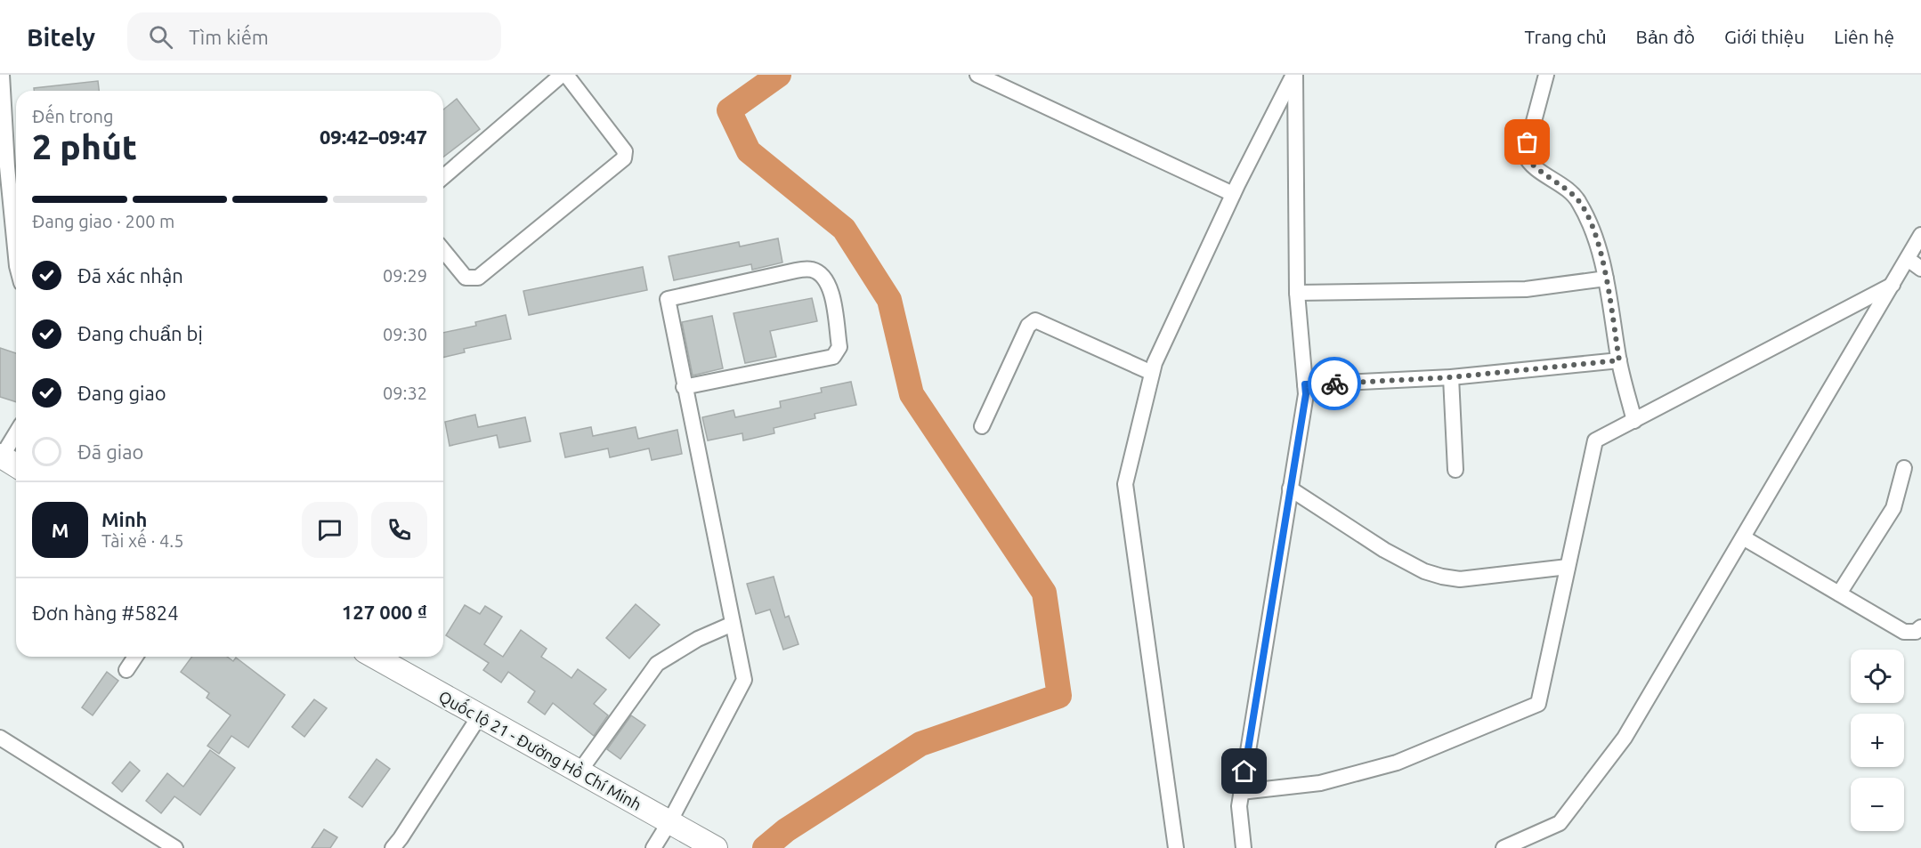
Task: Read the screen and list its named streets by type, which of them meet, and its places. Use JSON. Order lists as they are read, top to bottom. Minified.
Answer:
{"streets":{"highway":["Quốc lộ 21 - Đường Hồ Chí Minh"]},"page":{"header":"Bitely","search":"Tìm kiếm","nav":["Trang chủ","Bản đồ","Giới thiệu","Liên hệ"],"heading":["2 phút","Đến trong","09:42–09:47"],"panel":["Minh","Tài xế · 4.5","Đơn hàng #5824","127 000 ₫"],"bar":"Đang giao · 200 m","list":[["Đã xác nhận","09:29"],["Đang chuẩn bị","09:30"],["Đang giao","09:32"],"Đã giao"],"round":"M","map_buttons":["+","−"]}}
